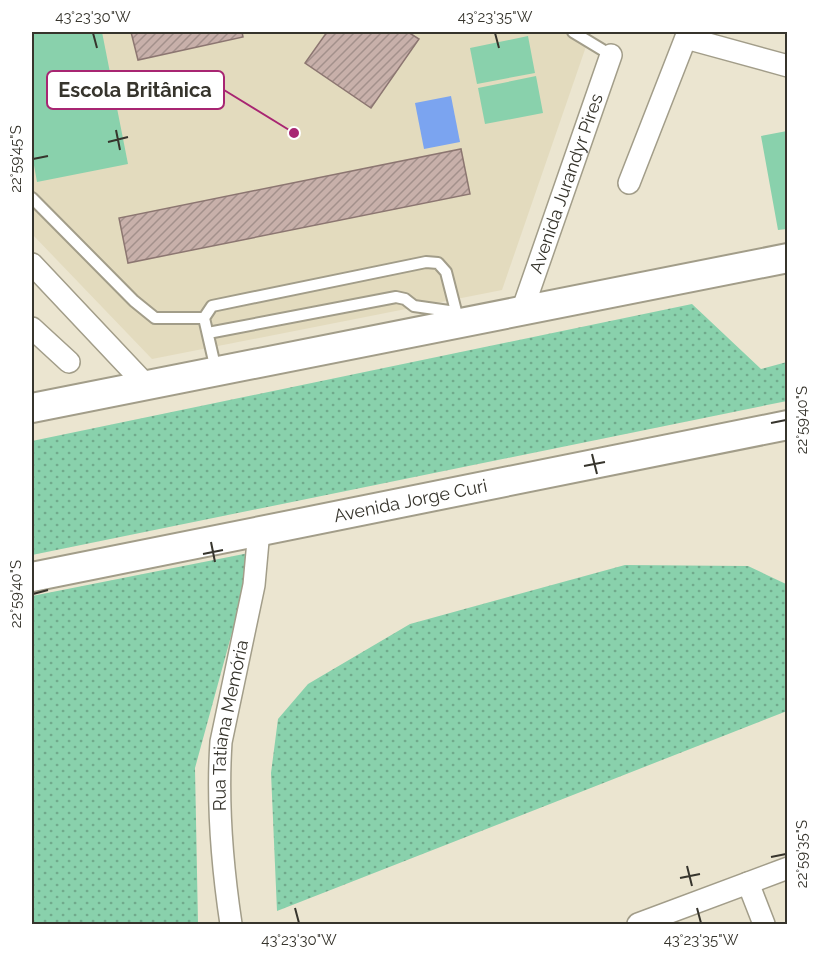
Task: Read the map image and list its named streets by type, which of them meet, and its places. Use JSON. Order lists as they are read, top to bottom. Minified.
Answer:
{"streets":{"street":["Avenida Jurandyr Pires","Avenida Jorge Curi","Rua Tatiana Memória"]},"crossings":[["Avenida Jorge Curi","Rua Tatiana Memória"]],"places":["Escola Britânica"],"coordinates":["43°23'30\"W","43°23'35\"W","22°59'45\"S","22°59'40\"S","22°59'35\"S"]}
